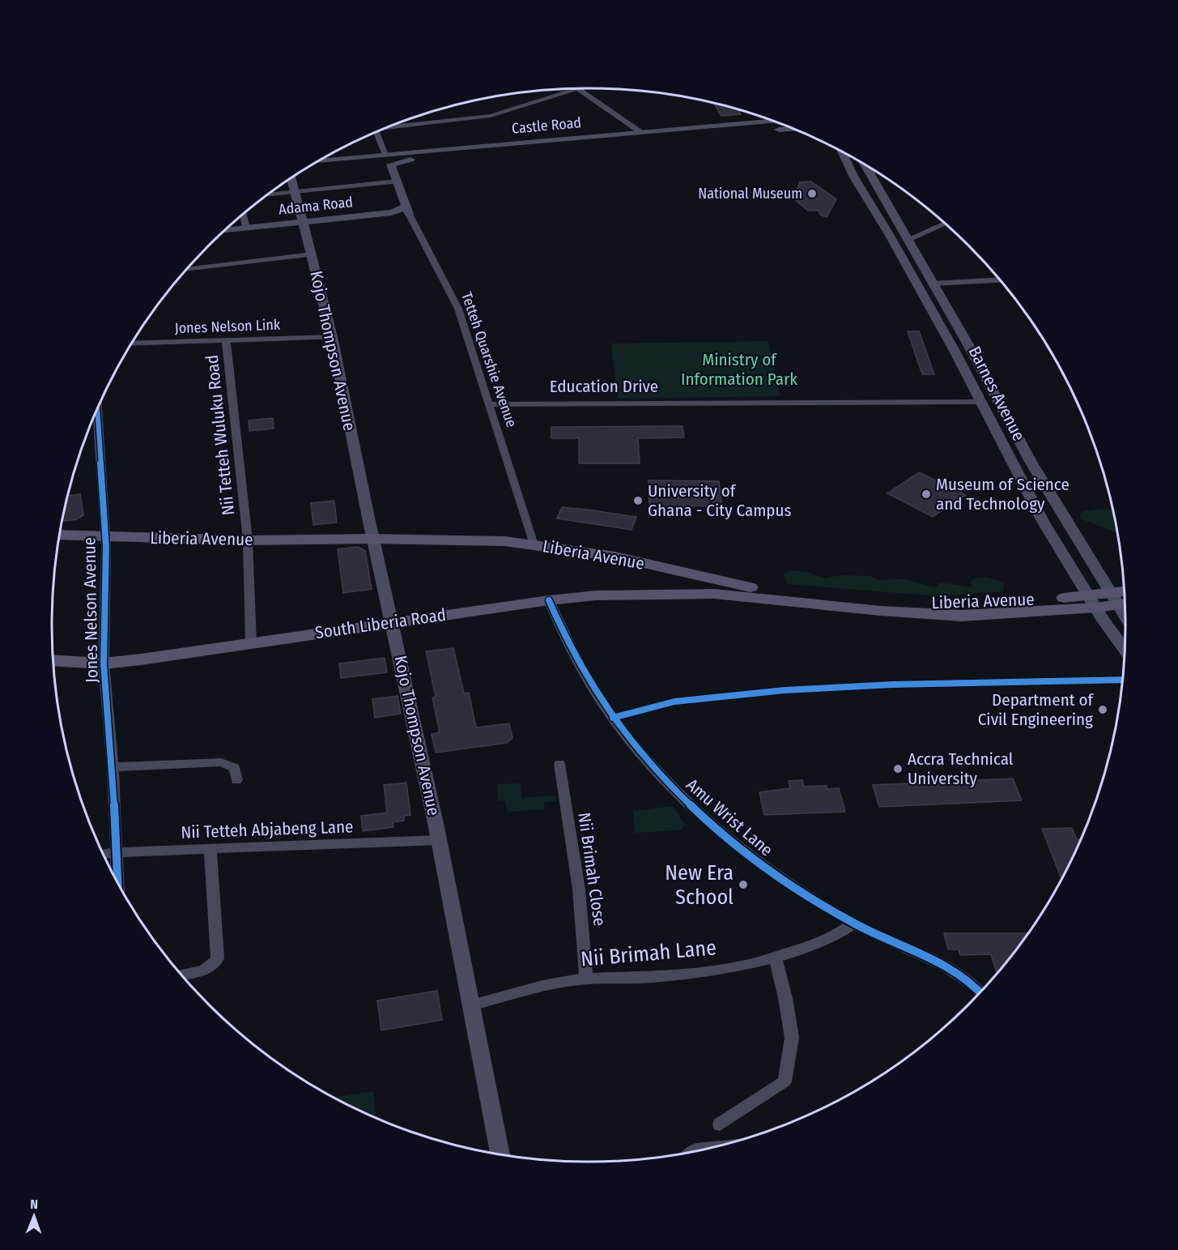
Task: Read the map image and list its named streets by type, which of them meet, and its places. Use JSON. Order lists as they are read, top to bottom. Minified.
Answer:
{"streets":{"main road":["Castle Road","Adama Road","Kojo Thompson Avenue","Tetteh Quarshie Avenue","Barnes Avenue","Liberia Avenue","South Liberia Road"],"street":["Jones Nelson Link","Education Drive","Nii Tetteh Wuluku Road","Jones Nelson Avenue","Amu Wrist Lane","Nii Tetteh Abjabeng Lane","Nii Brimah Close","Nii Brimah Lane"]},"crossings":[["Castle Road","Tetteh Quarshie Avenue"],["Adama Road","Kojo Thompson Avenue"],["Adama Road","Tetteh Quarshie Avenue"],["Jones Nelson Link","Kojo Thompson Avenue"],["Jones Nelson Link","Nii Tetteh Wuluku Road"],["Kojo Thompson Avenue","Liberia Avenue"],["Kojo Thompson Avenue","South Liberia Road"],["Kojo Thompson Avenue","Nii Tetteh Abjabeng Lane"],["Kojo Thompson Avenue","Nii Brimah Lane"],["Tetteh Quarshie Avenue","Education Drive"],["Tetteh Quarshie Avenue","Liberia Avenue"],["Education Drive","Barnes Avenue"],["Barnes Avenue","Liberia Avenue"],["Nii Tetteh Wuluku Road","Liberia Avenue"],["Nii Tetteh Wuluku Road","South Liberia Road"],["Liberia Avenue","Jones Nelson Avenue"],["Liberia Avenue","South Liberia Road"],["Jones Nelson Avenue","South Liberia Road"],["Jones Nelson Avenue","Nii Tetteh Abjabeng Lane"],["South Liberia Road","Amu Wrist Lane"],["Amu Wrist Lane","Nii Brimah Lane"],["Nii Brimah Close","Nii Brimah Lane"]],"parks":["Ministry of Information Park"],"places":["National Museum","Museum of Science and Technology","University of Ghana - City Campus","Department of Civil Engineering","Accra Technical University","New Era School"],"north":"top"}
